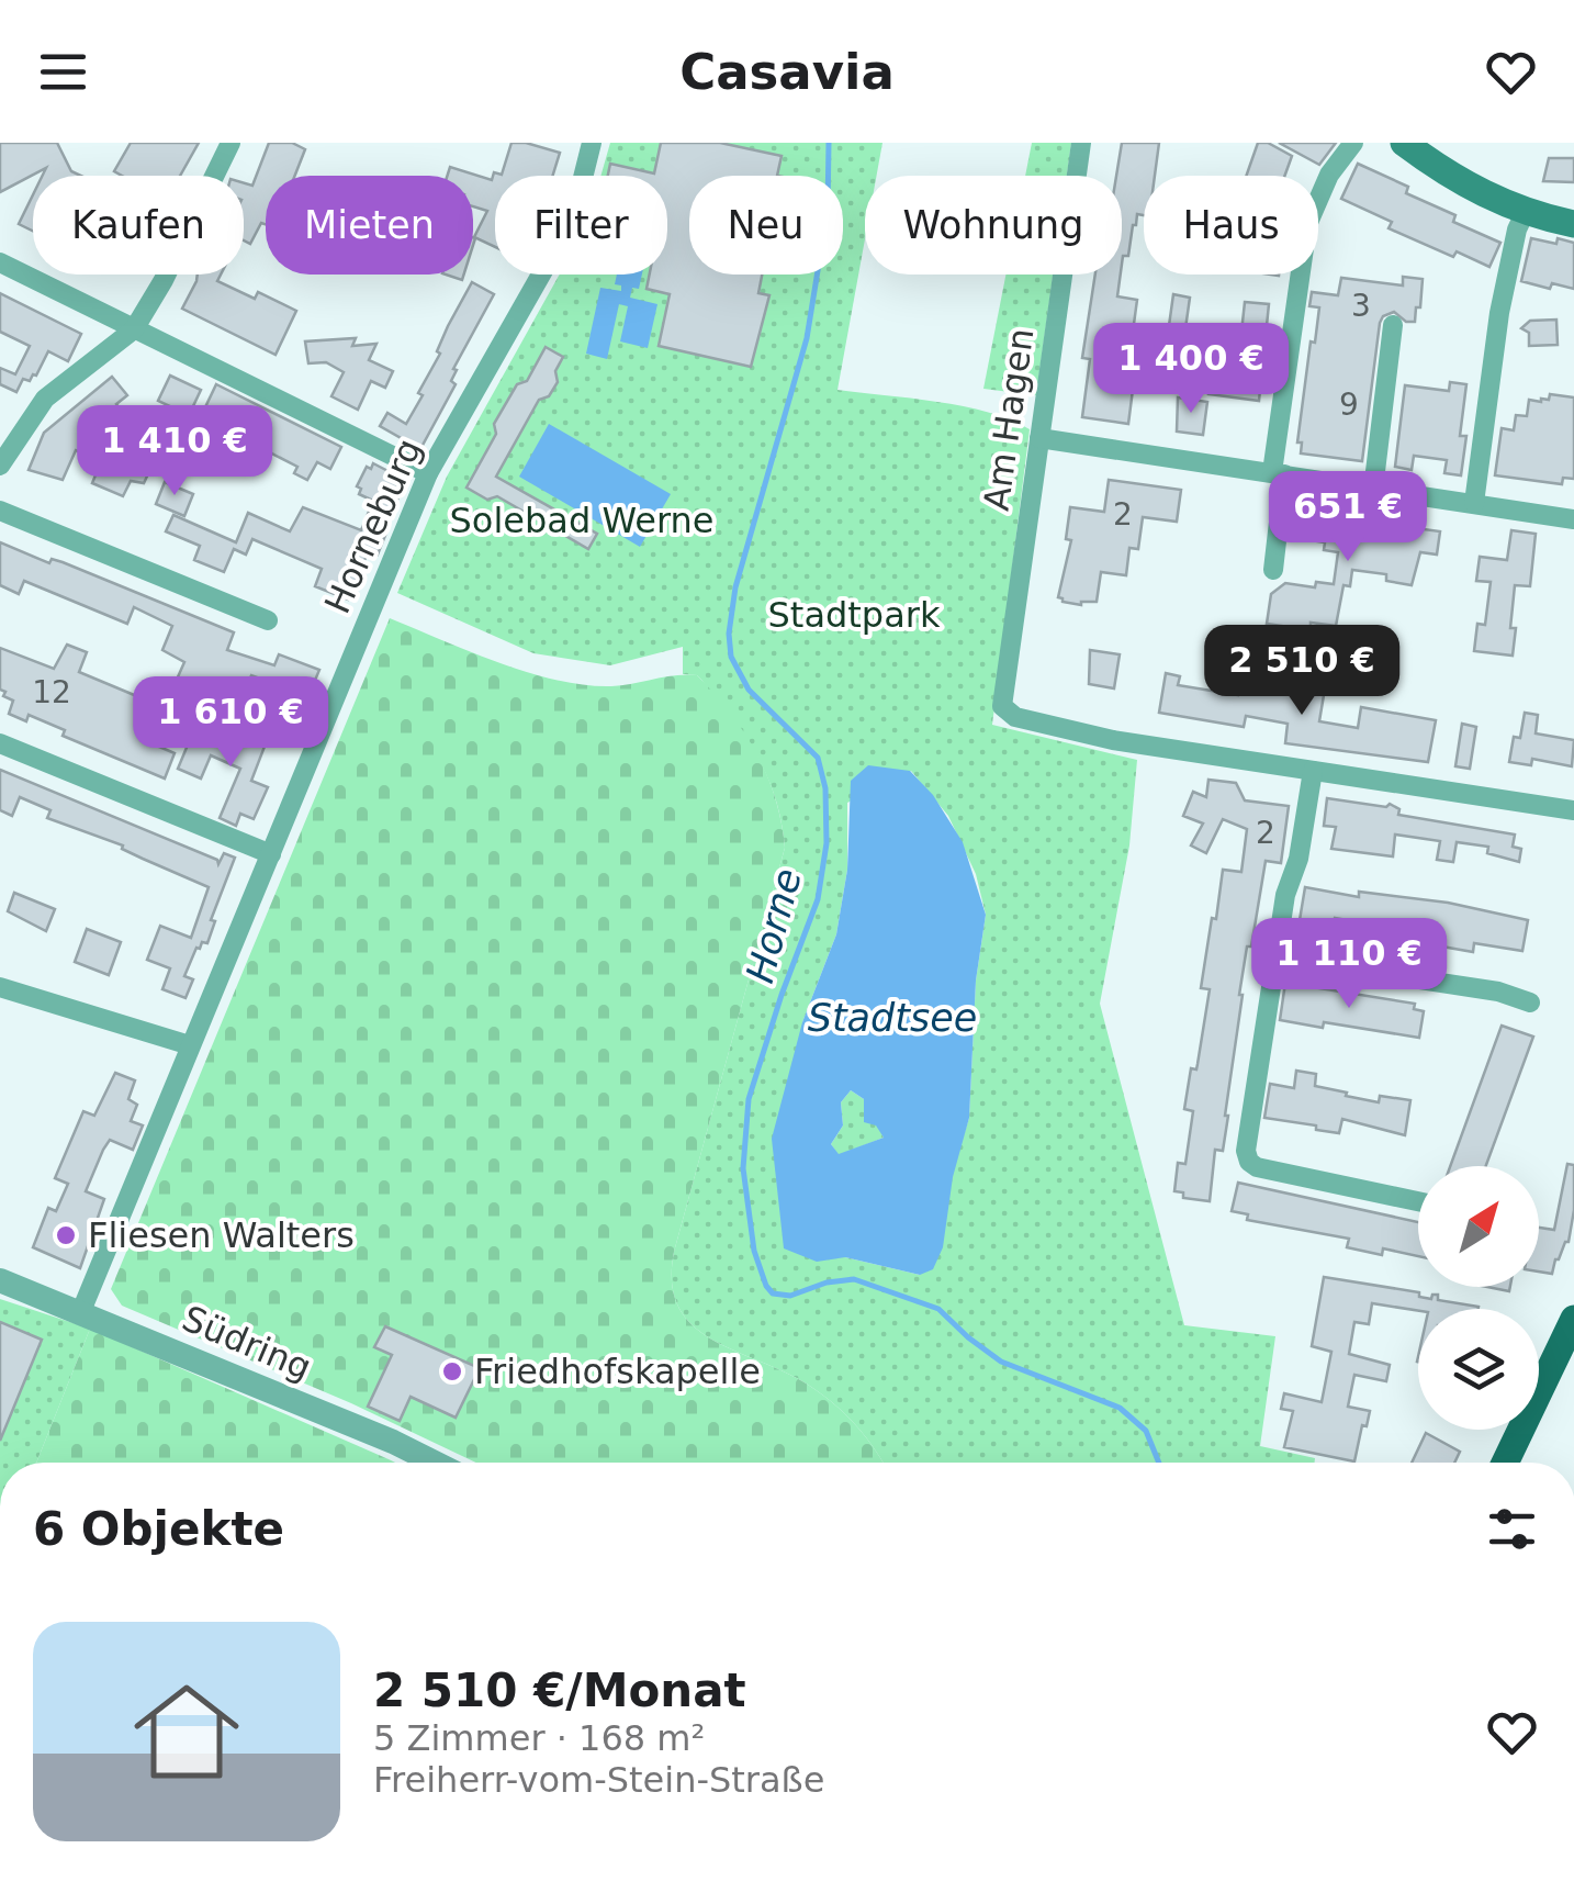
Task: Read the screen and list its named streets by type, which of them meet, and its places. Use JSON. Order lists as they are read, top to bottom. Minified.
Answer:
{"streets":{"street":["Am Hagen","Horneburg","Südring"]},"crossings":[["Horneburg","Südring"]],"water":["Horne","Stadtsee"],"parks":["Solebad Werne","Stadtpark"],"places":["Fliesen Walters","Friedhofskapelle"],"house_numbers":["3","9","2","12","2"],"north":"top right","page":{"header":"Casavia","chip":["Kaufen","Mieten","Filter","Neu","Wohnung","Haus"],"price":["1 400 €","1 410 €","651 €","2 510 €","1 610 €","1 110 €"],"heading":"6 Objekte","list":[{"name":"2 510 €/Monat","note":"5 Zimmer · 168 m² · Freiherr-vom-Stein-Straße"}]}}
